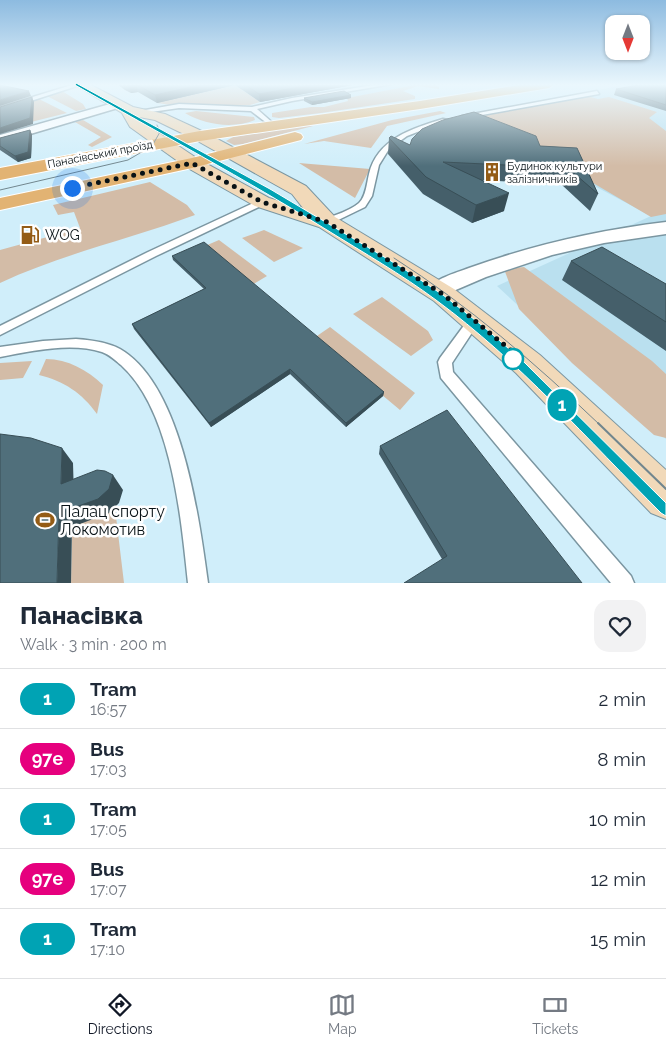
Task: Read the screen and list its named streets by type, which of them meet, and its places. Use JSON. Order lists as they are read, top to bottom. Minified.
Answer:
{"streets":{"main road":["Панасівський проїзд"]},"places":{"building":["Будинок культури залізничників"],"fuel station":["WOG"],"sports":["Палац спорту Локомотив"]},"lines":["tram line 1"],"north":"bottom","page":{"on_map":"1","heading":["Панасівка","Walk · 3 min · 200 m"],"list":[{"mark":"1","name":"Tram","note":"16:57","value":"2 min"},{"mark":"97е","name":"Bus","note":"17:03","value":"8 min"},{"mark":"1","name":"Tram","note":"17:05","value":"10 min"},{"mark":"97е","name":"Bus","note":"17:07","value":"12 min"},{"mark":"1","name":"Tram","note":"17:10","value":"15 min"}],"tabs":["Directions","Map","Tickets"]}}
